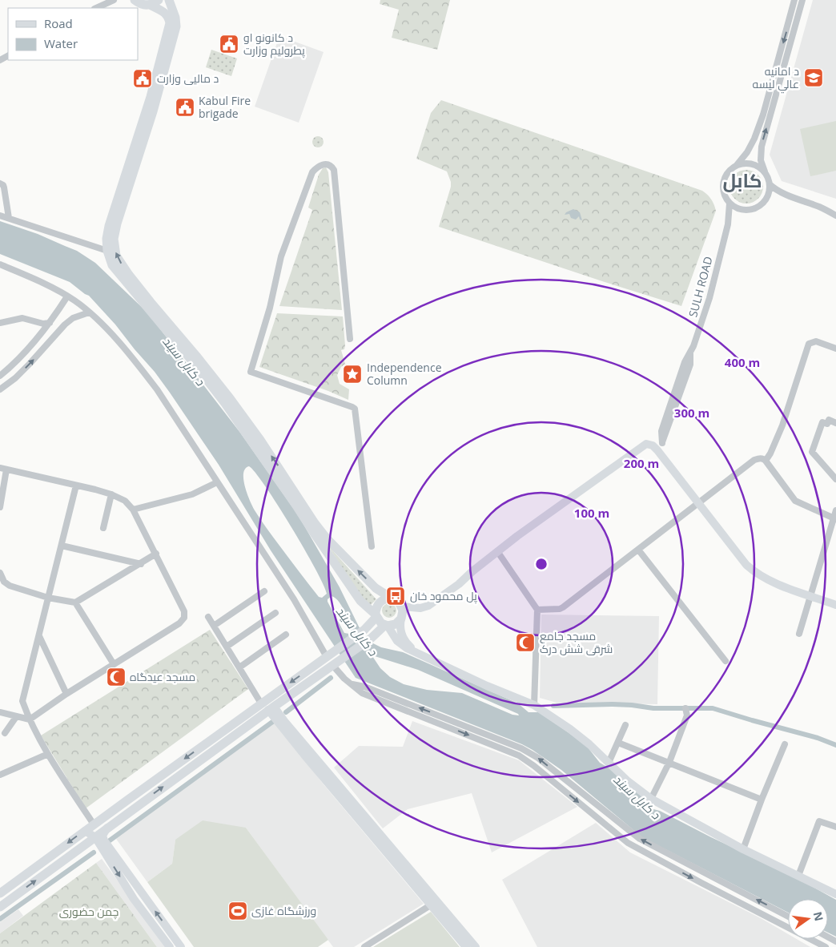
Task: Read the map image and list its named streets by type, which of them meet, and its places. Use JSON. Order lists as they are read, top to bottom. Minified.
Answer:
{"streets":{"street":["SULH ROAD"]},"districts":["کابل"],"water":["د کابل سيند"],"parks":["چمن حضوری"],"places":{"public building":["د کانونو او پطرولیم وزارت","د مالیی وزارت","Kabul Fire brigade"],"school or university":["د امانیه عالي لیسه"],"place":["Independence Column"],"bus stop":["پل محمود خان"],"mosque":["مسجد جامع شرقی شش درک","مسجد عیدگاه"],"sports":["ورزشگاه غازی"]},"legend":["Road","Water"],"north":"right","rings":["400 m","300 m","200 m","100 m"]}
